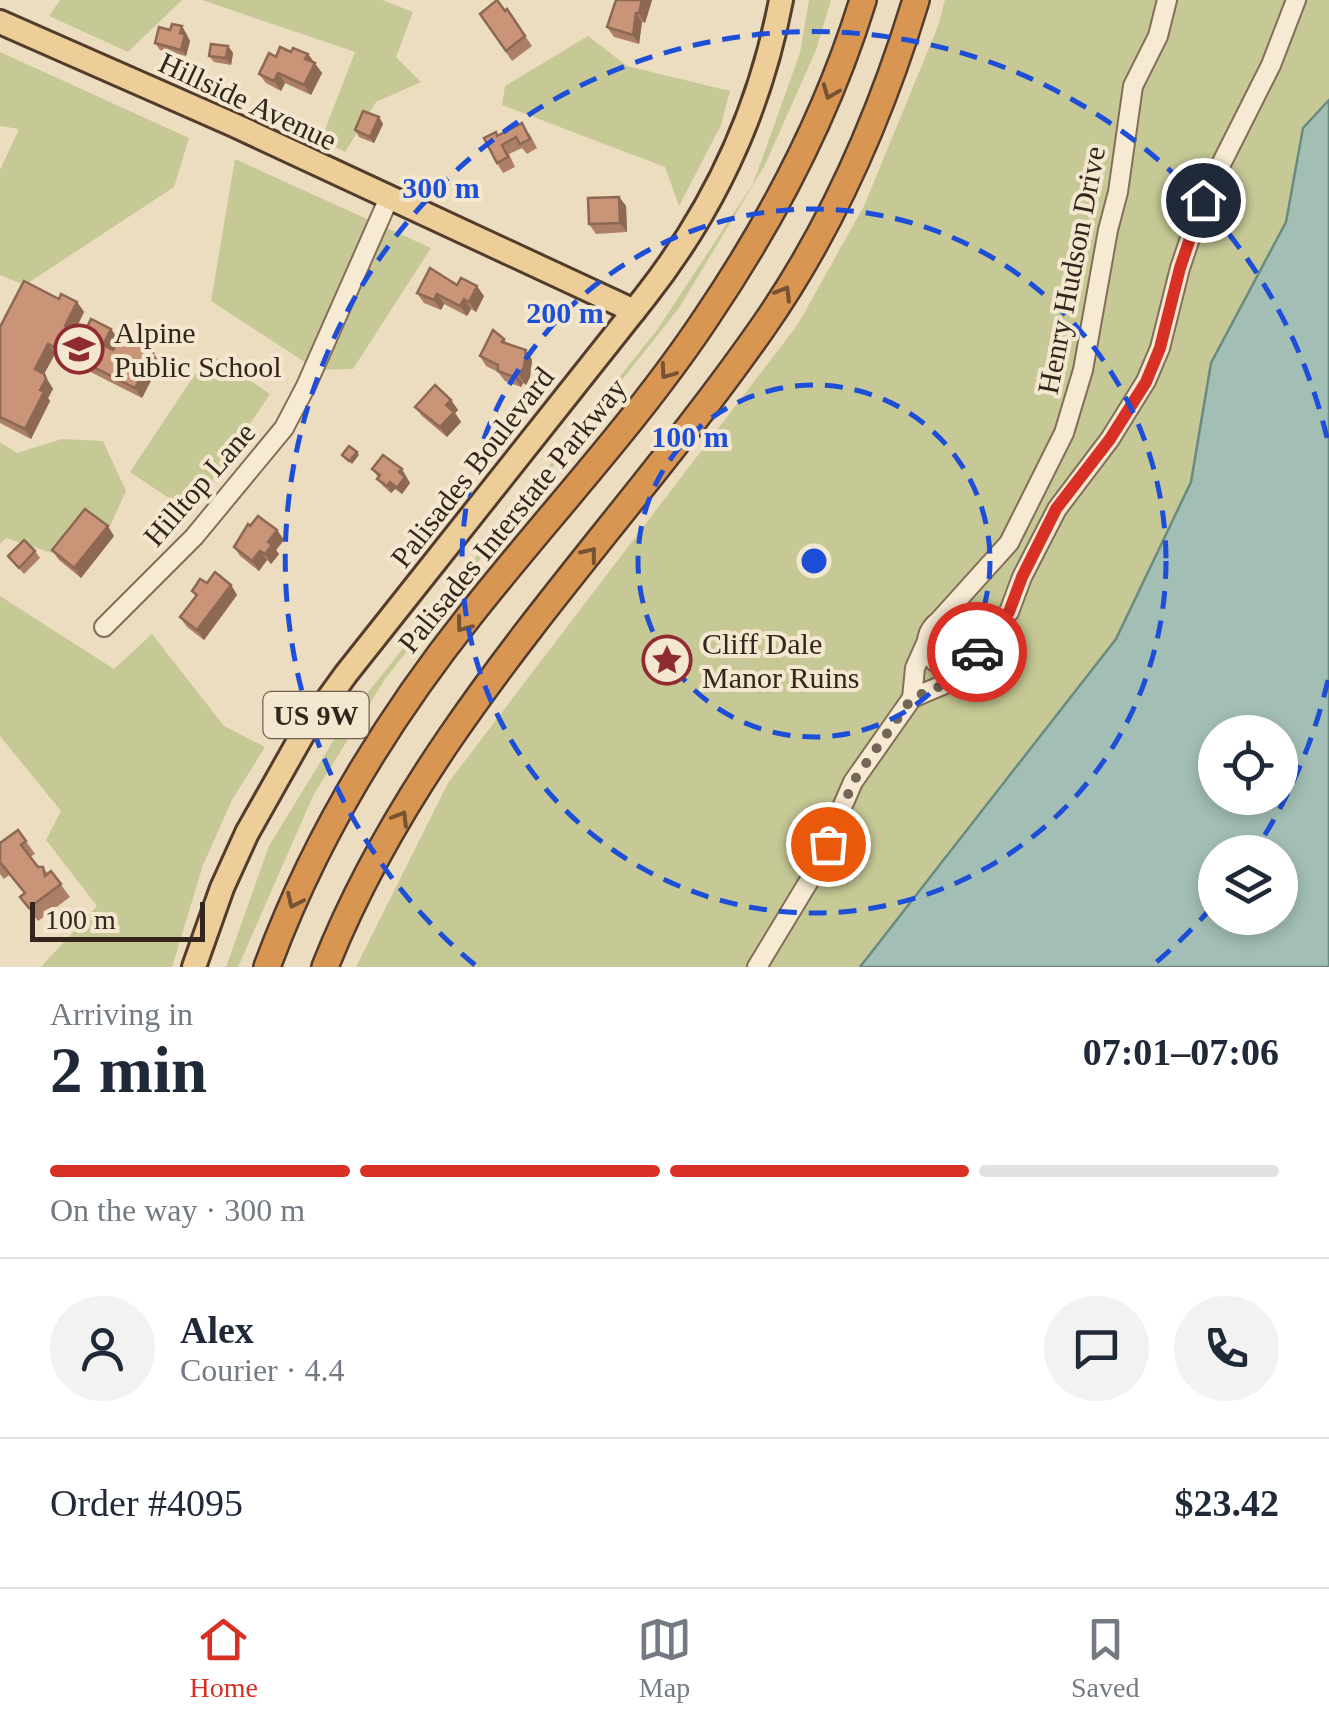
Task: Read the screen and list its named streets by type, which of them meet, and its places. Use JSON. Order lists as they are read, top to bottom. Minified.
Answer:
{"streets":{"highway":["Palisades Interstate Parkway"],"main road":["Hillside Avenue","Palisades Boulevard","US 9W"],"street":["Henry Hudson Drive","Hilltop Lane"]},"crossings":[["Hillside Avenue","Palisades Boulevard"],["Hillside Avenue","Hilltop Lane"]],"places":{"school or university":["Alpine Public School"],"place":["Cliff Dale Manor Ruins"]},"scale_bar":"100 m","page":{"scale":"100 m","heading":["2 min","Arriving in","07:01–07:06"],"panel":["Alex","Courier · 4.4","Order #4095","$23.42"],"bar":"On the way · 300 m","tabs":["Home","Map","Saved"]},"rings":["300 m","200 m","100 m"]}
